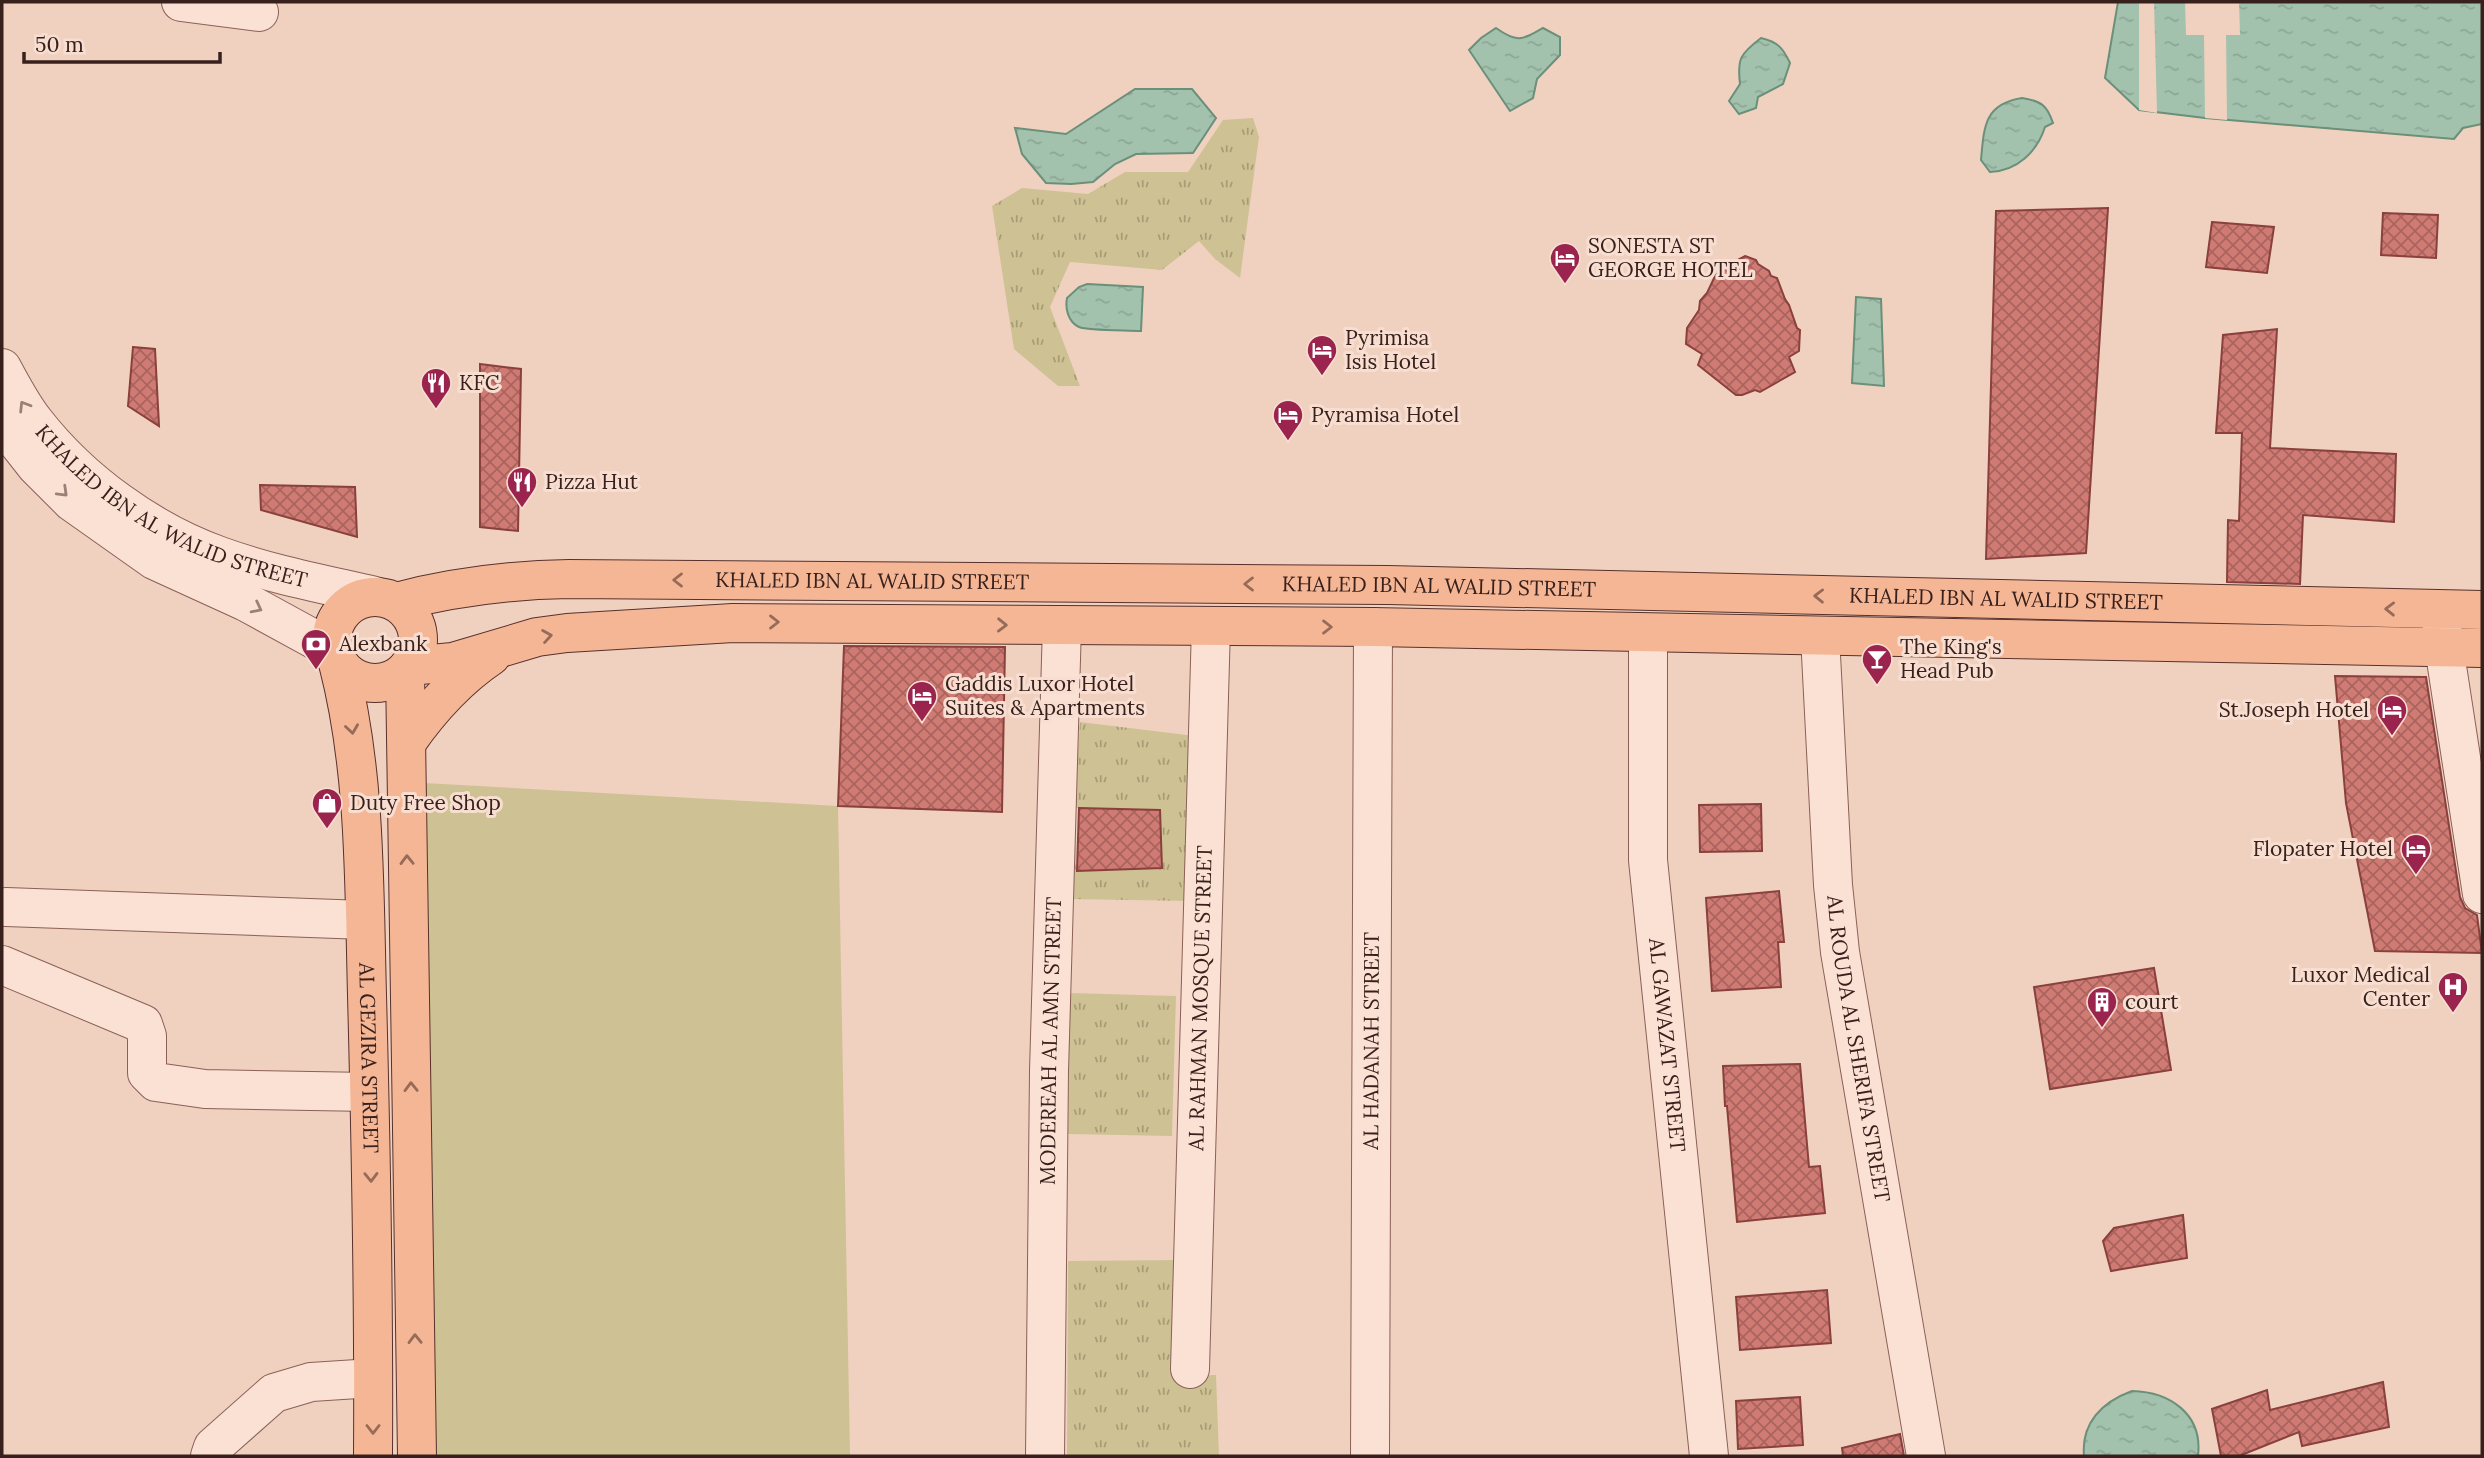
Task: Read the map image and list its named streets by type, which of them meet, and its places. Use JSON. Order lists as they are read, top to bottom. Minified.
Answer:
{"streets":{"main road":["KHALED IBN AL WALID STREET","AL GEZIRA STREET"],"street":["AL RAHMAN MOSQUE STREET","MODEREAH AL AMN STREET","AL HADANAH STREET","AL GAWAZAT STREET","AL ROUDA AL SHERIFA STREET"]},"crossings":[["KHALED IBN AL WALID STREET","AL RAHMAN MOSQUE STREET"],["KHALED IBN AL WALID STREET","MODEREAH AL AMN STREET"],["KHALED IBN AL WALID STREET","AL HADANAH STREET"],["KHALED IBN AL WALID STREET","AL GAWAZAT STREET"],["KHALED IBN AL WALID STREET","AL ROUDA AL SHERIFA STREET"],["KHALED IBN AL WALID STREET","AL GEZIRA STREET"]],"places":{"hotel":["SONESTA ST GEORGE HOTEL","Pyrimisa Isis Hotel","Pyramisa Hotel","Gaddis Luxor Hotel Suites & Apartments","St.Joseph Hotel","Flopater Hotel"],"restaurant":["KFC","Pizza Hut"],"bank":["Alexbank"],"bar":["The King's Head Pub"],"shop":["Duty Free Shop"],"hospital":["Luxor Medical Center"],"building":["court"]},"scale_bar":"50 m"}
